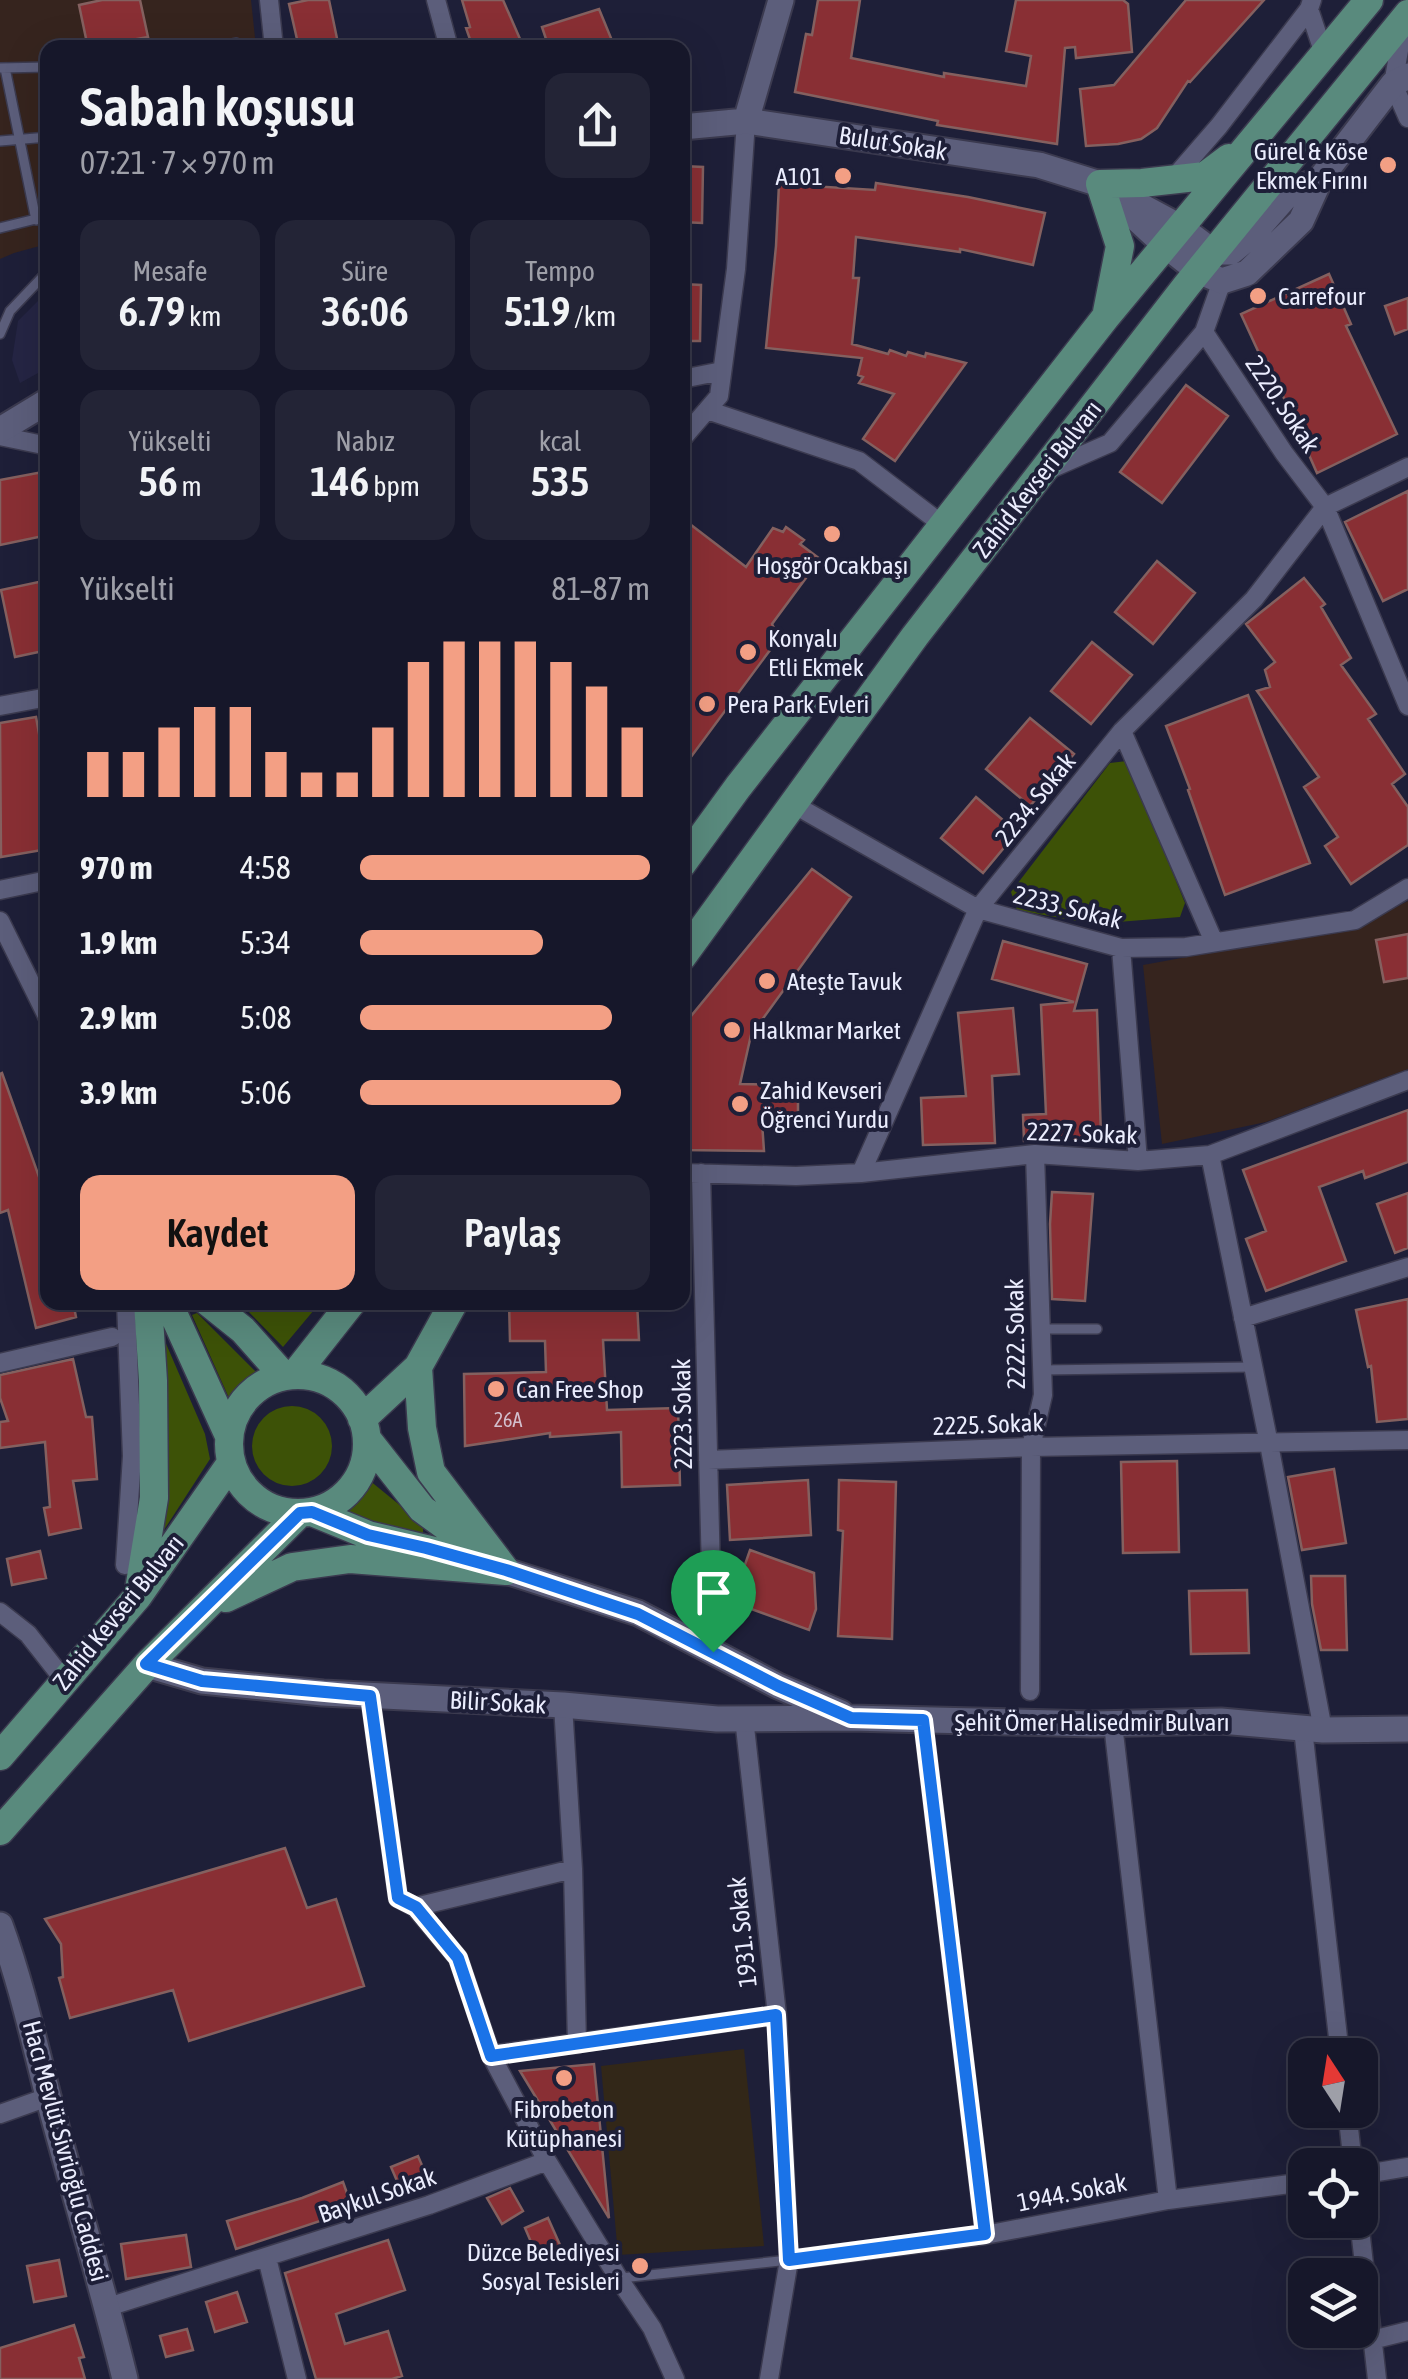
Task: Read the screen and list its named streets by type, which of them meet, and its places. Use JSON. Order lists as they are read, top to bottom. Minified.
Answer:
{"streets":{"main road":["Zahid Kevseri Bulvarı"],"street":["Bulut Sokak","2220. Sokak","2234. Sokak","2233. Sokak","2227. Sokak","2222. Sokak","2223. Sokak","2225. Sokak","Bilir Sokak","Şehit Ömer Halisedmir Bulvarı","1931. Sokak","Hacı Mevlüt Sivrioğlu Caddesi","1944. Sokak","Baykul Sokak"]},"crossings":[["2220. Sokak","2234. Sokak"],["Zahid Kevseri Bulvarı","2233. Sokak"],["Zahid Kevseri Bulvarı","Bilir Sokak"],["2234. Sokak","2233. Sokak"],["2234. Sokak","2227. Sokak"],["2227. Sokak","2222. Sokak"],["2227. Sokak","2223. Sokak"],["2222. Sokak","2225. Sokak"],["2223. Sokak","2225. Sokak"],["2223. Sokak","Şehit Ömer Halisedmir Bulvarı"],["Bilir Sokak","Şehit Ömer Halisedmir Bulvarı"],["Bilir Sokak","1931. Sokak"],["1931. Sokak","1944. Sokak"],["Hacı Mevlüt Sivrioğlu Caddesi","Baykul Sokak"]],"places":["Gürel & Köse Ekmek Fırını","A101","Carrefour","Hoşgör Ocakbaşı","Konyalı Etli Ekmek","Pera Park Evleri","Ateşte Tavuk","Halkmar Market","Zahid Kevseri Öğrenci Yurdu","Can Free Shop","Fibrobeton Kütüphanesi","Düzce Belediyesi Sosyal Tesisleri"],"house_numbers":["26A"],"north":"top","page":{"heading":["Sabah koşusu","07:21 · 7 × 970 m"],"stats":[["Mesafe","6.79 km"],["Süre","36:06"],["Tempo","5:19 /km"],["Yükselti","56 m"],["Nabız","146 bpm"],["kcal","535"]],"chart":["Yükselti","81–87 m"],"list":[{"name":"970 m","note":"4:58"},{"name":"1.9 km","note":"5:34"},{"name":"2.9 km","note":"5:08"},{"name":"3.9 km","note":"5:06"}],"buttons":["Kaydet","Paylaş"]}}
